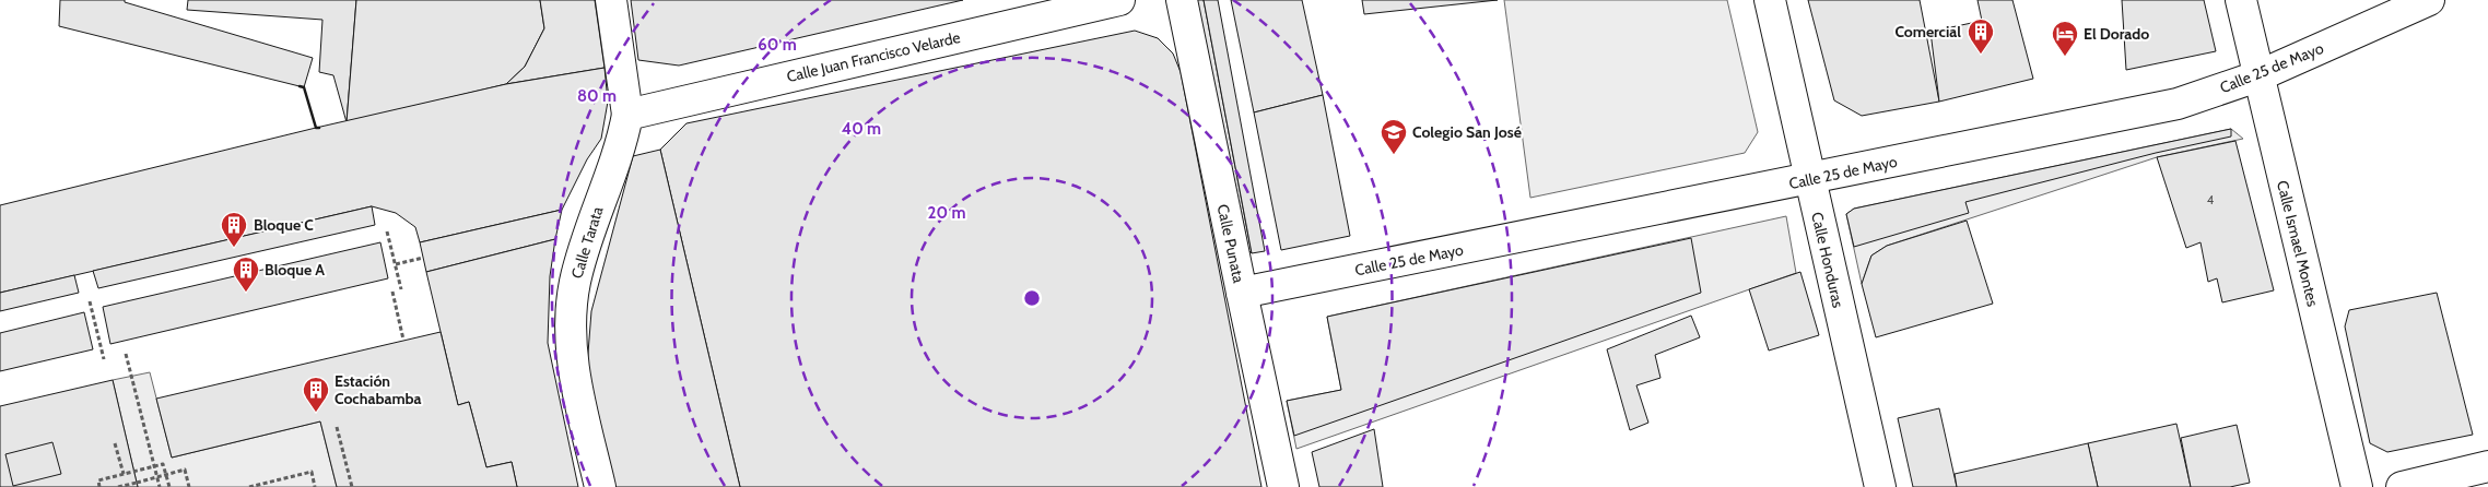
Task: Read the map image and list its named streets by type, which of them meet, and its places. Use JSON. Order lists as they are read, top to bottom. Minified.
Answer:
{"streets":{"main road":["Calle Juan Francisco Velarde","Calle 25 de Mayo","Calle Tarata","Calle Punata","Calle Ismael Montes","Calle Honduras"]},"crossings":[["Calle Juan Francisco Velarde","Calle Tarata"],["Calle 25 de Mayo","Calle Punata"],["Calle 25 de Mayo","Calle Ismael Montes"],["Calle 25 de Mayo","Calle Honduras"]],"places":{"building":["Comercial","Bloque C","Bloque A","Estación Cochabamba"],"hotel":["El Dorado"],"school or university":["Colegio San José"]},"house_numbers":["4"],"rings":["60 m","80 m","40 m","20 m"]}
